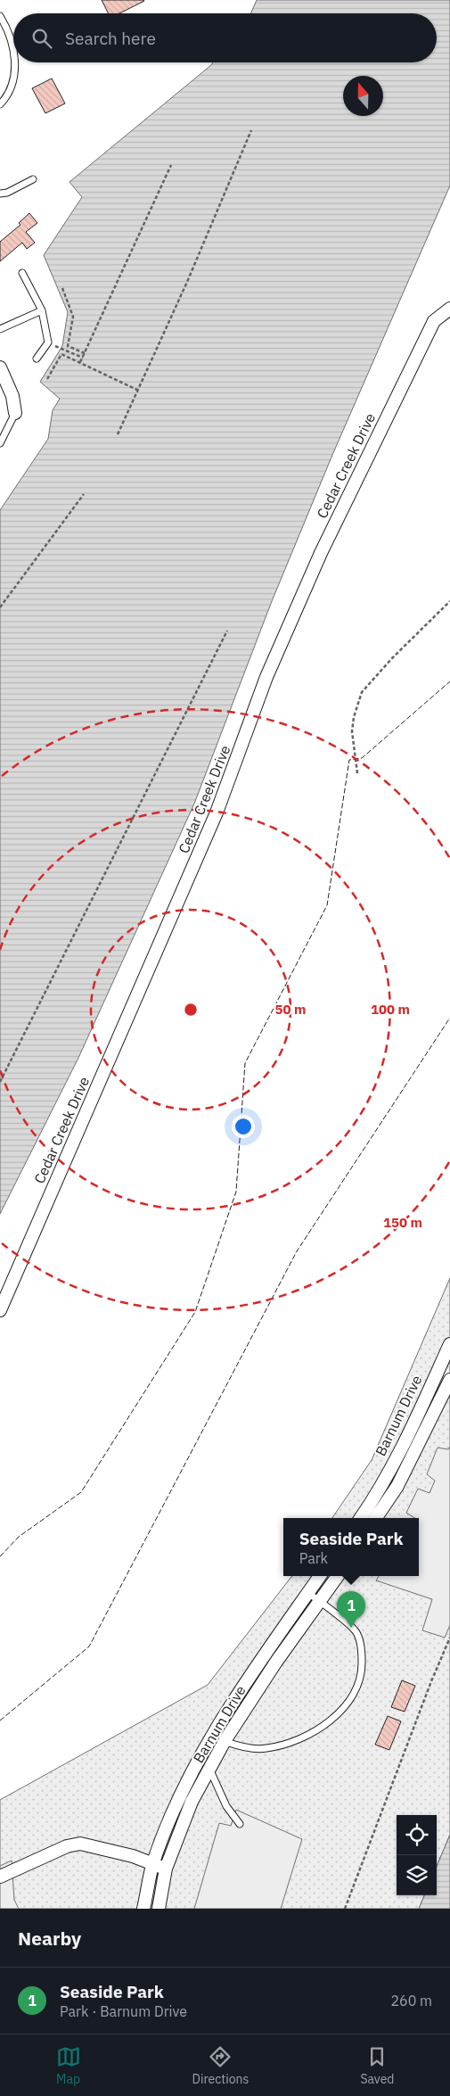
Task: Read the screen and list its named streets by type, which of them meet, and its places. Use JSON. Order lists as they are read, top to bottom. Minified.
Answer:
{"streets":{"street":["Cedar Creek Drive","Barnum Drive"]},"north":"top","page":{"search":"Search here","popup":["Seaside Park","Park"],"pins":"1","heading":"Nearby","list":[{"mark":"1","name":"Seaside Park","note":"Park · Barnum Drive","value":"260 m"}],"nav":["Map","Directions","Saved"]},"rings":["50 m","100 m","150 m"]}
